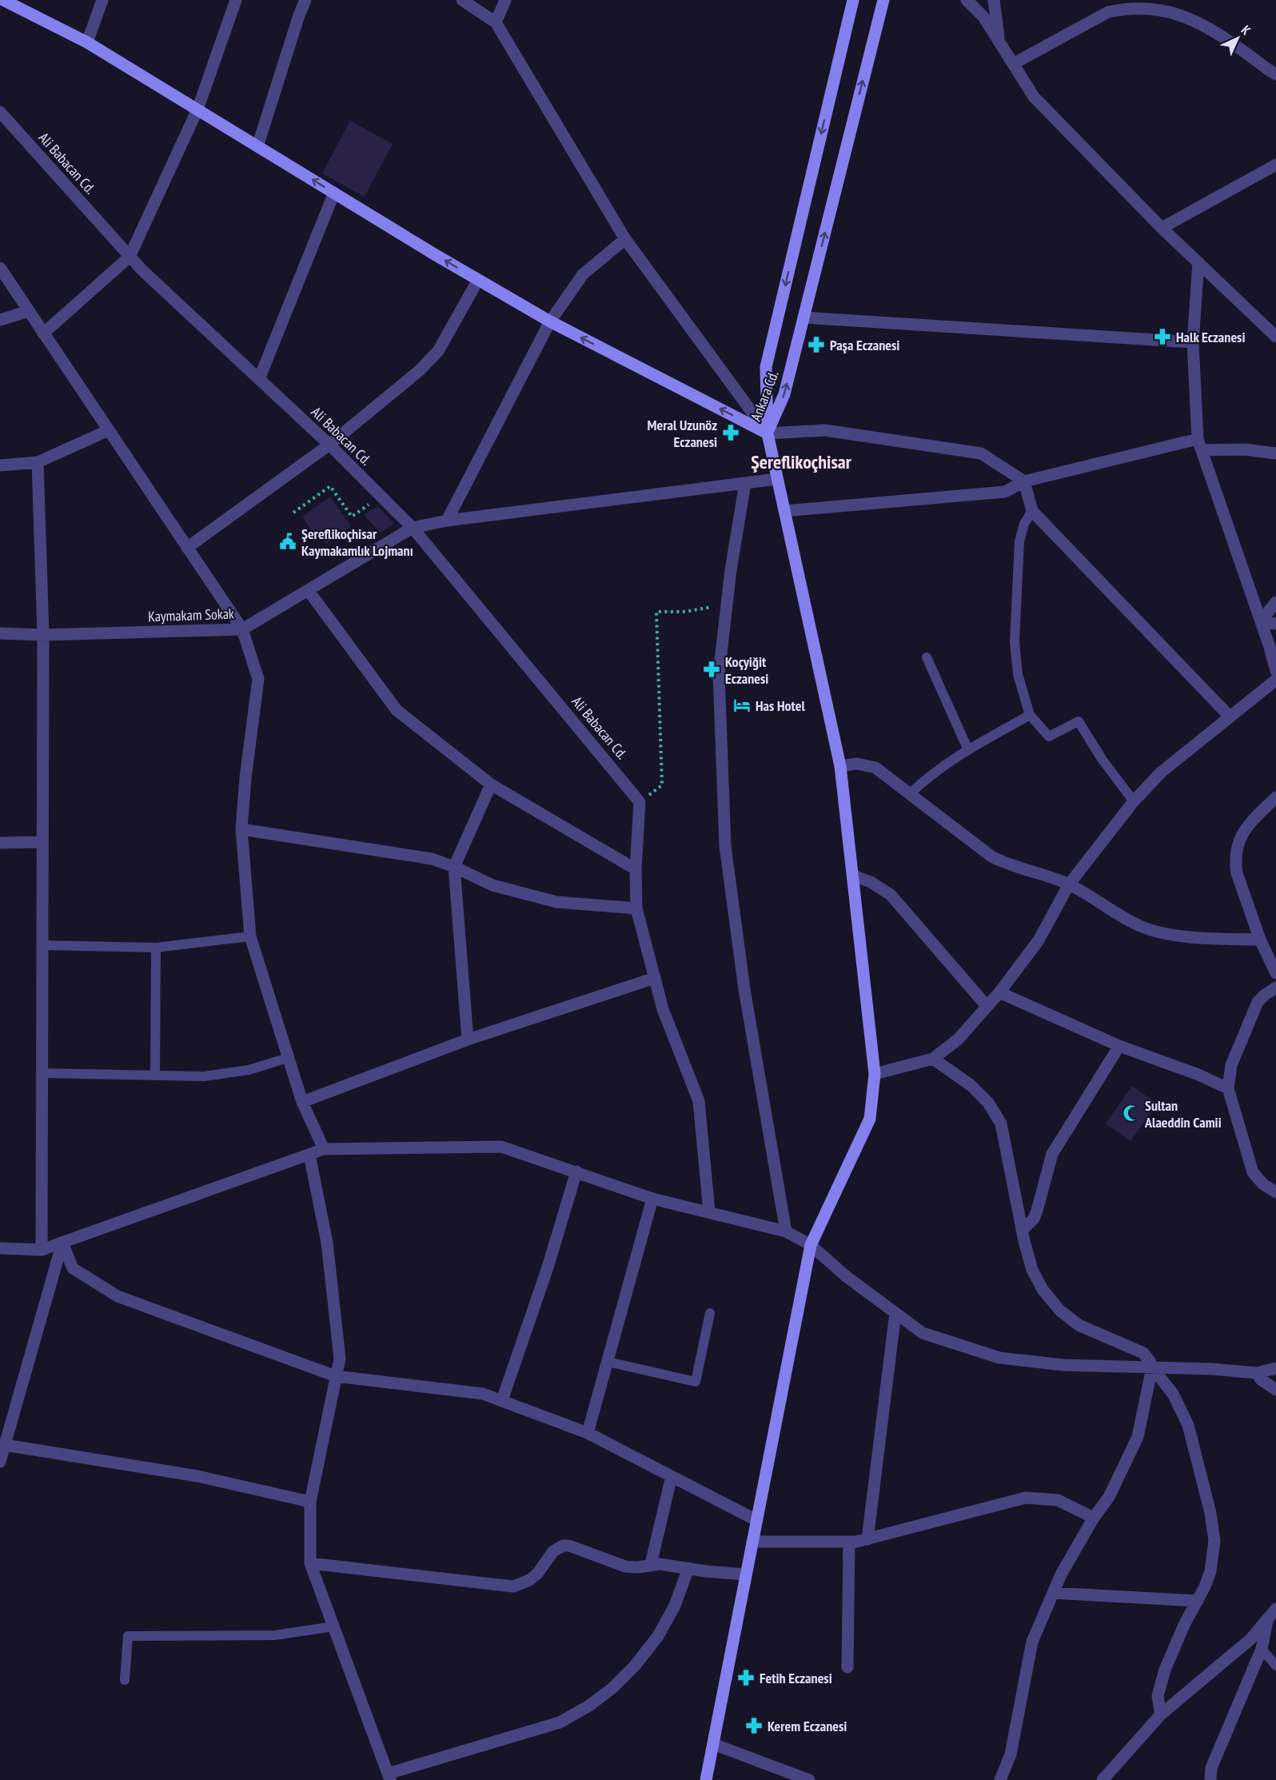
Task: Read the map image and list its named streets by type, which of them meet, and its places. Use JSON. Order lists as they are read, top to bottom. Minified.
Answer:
{"streets":{"main road":["Ankara Cd."],"street":["Ali Babacan Cd.","Kaymakam Sokak"]},"crossings":[["Ali Babacan Cd.","Kaymakam Sokak"]],"districts":["Şereflikoçhisar"],"places":{"pharmacy":["Halk Eczanesi","Paşa Eczanesi","Meral Uzunöz Eczanesi","Koçyiğit Eczanesi","Fetih Eczanesi","Kerem Eczanesi"],"public building":["Şereflikoçhisar Kaymakamlık Lojmanı"],"hotel":["Has Hotel"],"mosque":["Sultan Alaeddin Camii"]},"north":"top right"}
